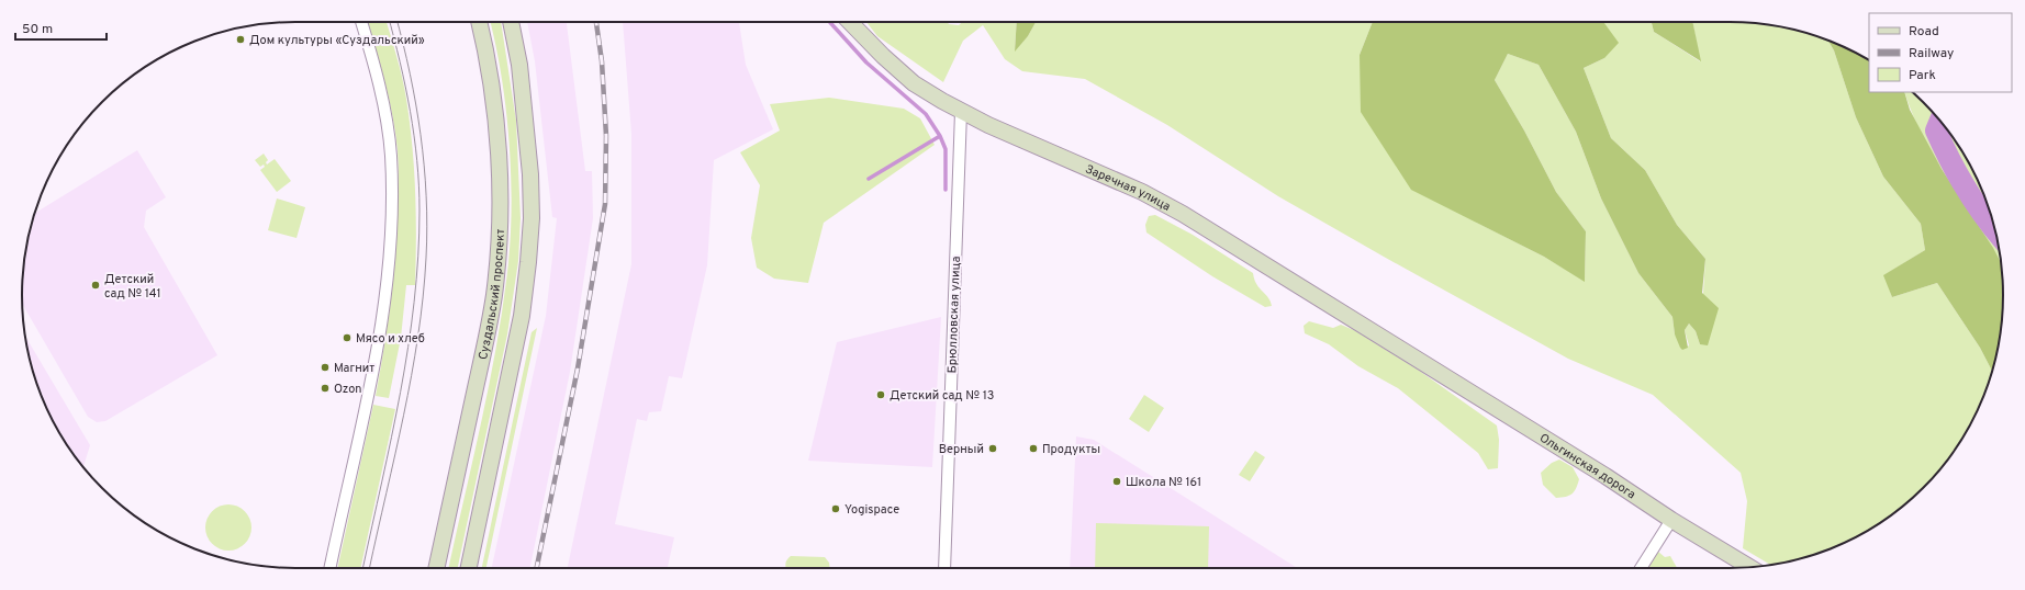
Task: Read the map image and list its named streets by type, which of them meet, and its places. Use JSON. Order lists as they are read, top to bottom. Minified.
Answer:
{"streets":{"main road":["Заречная улица","Суздальский проспект","Ольгинская дорога"],"street":["Брюлловская улица"]},"crossings":[["Заречная улица","Брюлловская улица"],["Заречная улица","Ольгинская дорога"]],"places":["Дом культуры «Суздальский»","Детский сад № 141","Мясо и хлеб","Магнит","Ozon","Детский сад № 13","Верный","Продукты","Школа № 161","Yogispace"],"legend":["Road","Railway","Park"],"scale_bar":"50 m"}
